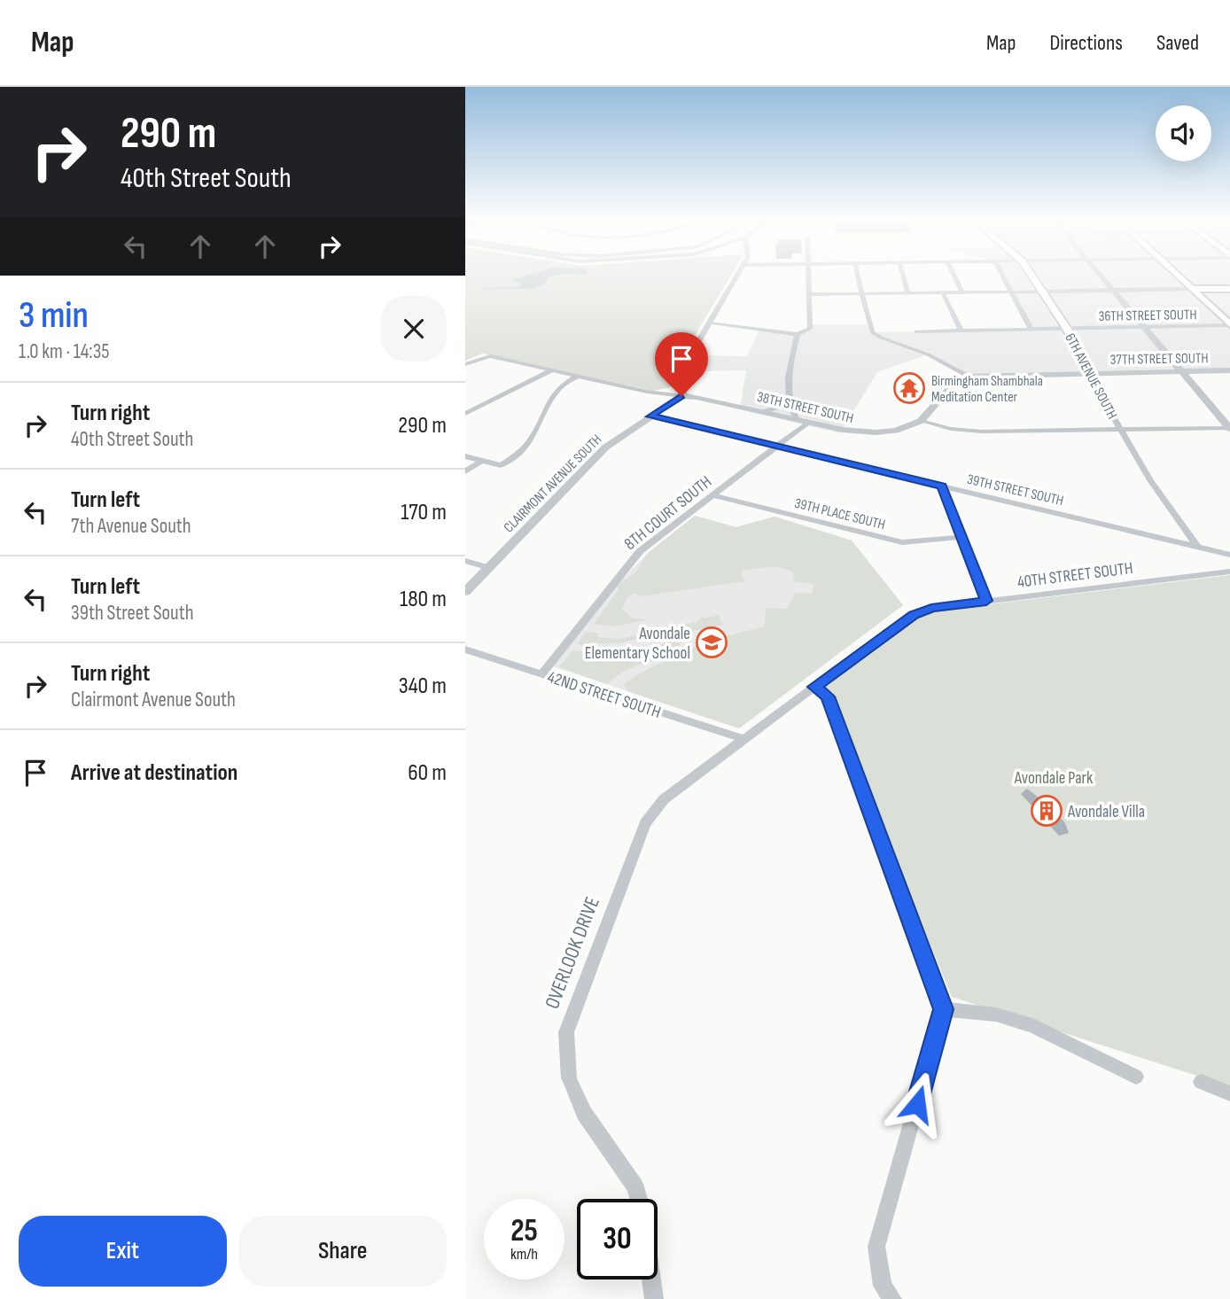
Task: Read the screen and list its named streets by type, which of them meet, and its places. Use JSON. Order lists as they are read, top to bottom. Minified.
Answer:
{"streets":{"main road":["6TH AVENUE SOUTH"],"street":["36TH STREET SOUTH","37TH STREET SOUTH","38TH STREET SOUTH","CLAIRMONT AVENUE SOUTH","39TH STREET SOUTH","8TH COURT SOUTH","39TH PLACE SOUTH","40TH STREET SOUTH","42ND STREET SOUTH","OVERLOOK DRIVE"]},"crossings":[["36TH STREET SOUTH","6TH AVENUE SOUTH"],["37TH STREET SOUTH","6TH AVENUE SOUTH"],["6TH AVENUE SOUTH","39TH STREET SOUTH"],["38TH STREET SOUTH","CLAIRMONT AVENUE SOUTH"],["38TH STREET SOUTH","8TH COURT SOUTH"],["CLAIRMONT AVENUE SOUTH","39TH STREET SOUTH"],["39TH STREET SOUTH","8TH COURT SOUTH"],["8TH COURT SOUTH","39TH PLACE SOUTH"],["8TH COURT SOUTH","42ND STREET SOUTH"],["40TH STREET SOUTH","42ND STREET SOUTH"],["40TH STREET SOUTH","OVERLOOK DRIVE"],["42ND STREET SOUTH","OVERLOOK DRIVE"]],"parks":["Avondale Park"],"places":{"temple":["Birmingham Shambhala Meditation Center"],"school or university":["Avondale Elementary School"],"building":["Avondale Villa"]},"page":{"header":"Map","nav":["Map","Directions","Saved"],"turn":["290 m","40th Street South"],"heading":["3 min","1.0 km · 14:35"],"list":[{"name":"Turn right","note":"40th Street South","value":"290 m"},{"name":"Turn left","note":"7th Avenue South","value":"170 m"},{"name":"Turn left","note":"39th Street South","value":"180 m"},{"name":"Turn right","note":"Clairmont Avenue South","value":"340 m"},{"name":"Arrive at destination","value":"60 m"}],"speed":"25 km/h","limit":"30","buttons":["Exit","Share"]}}
